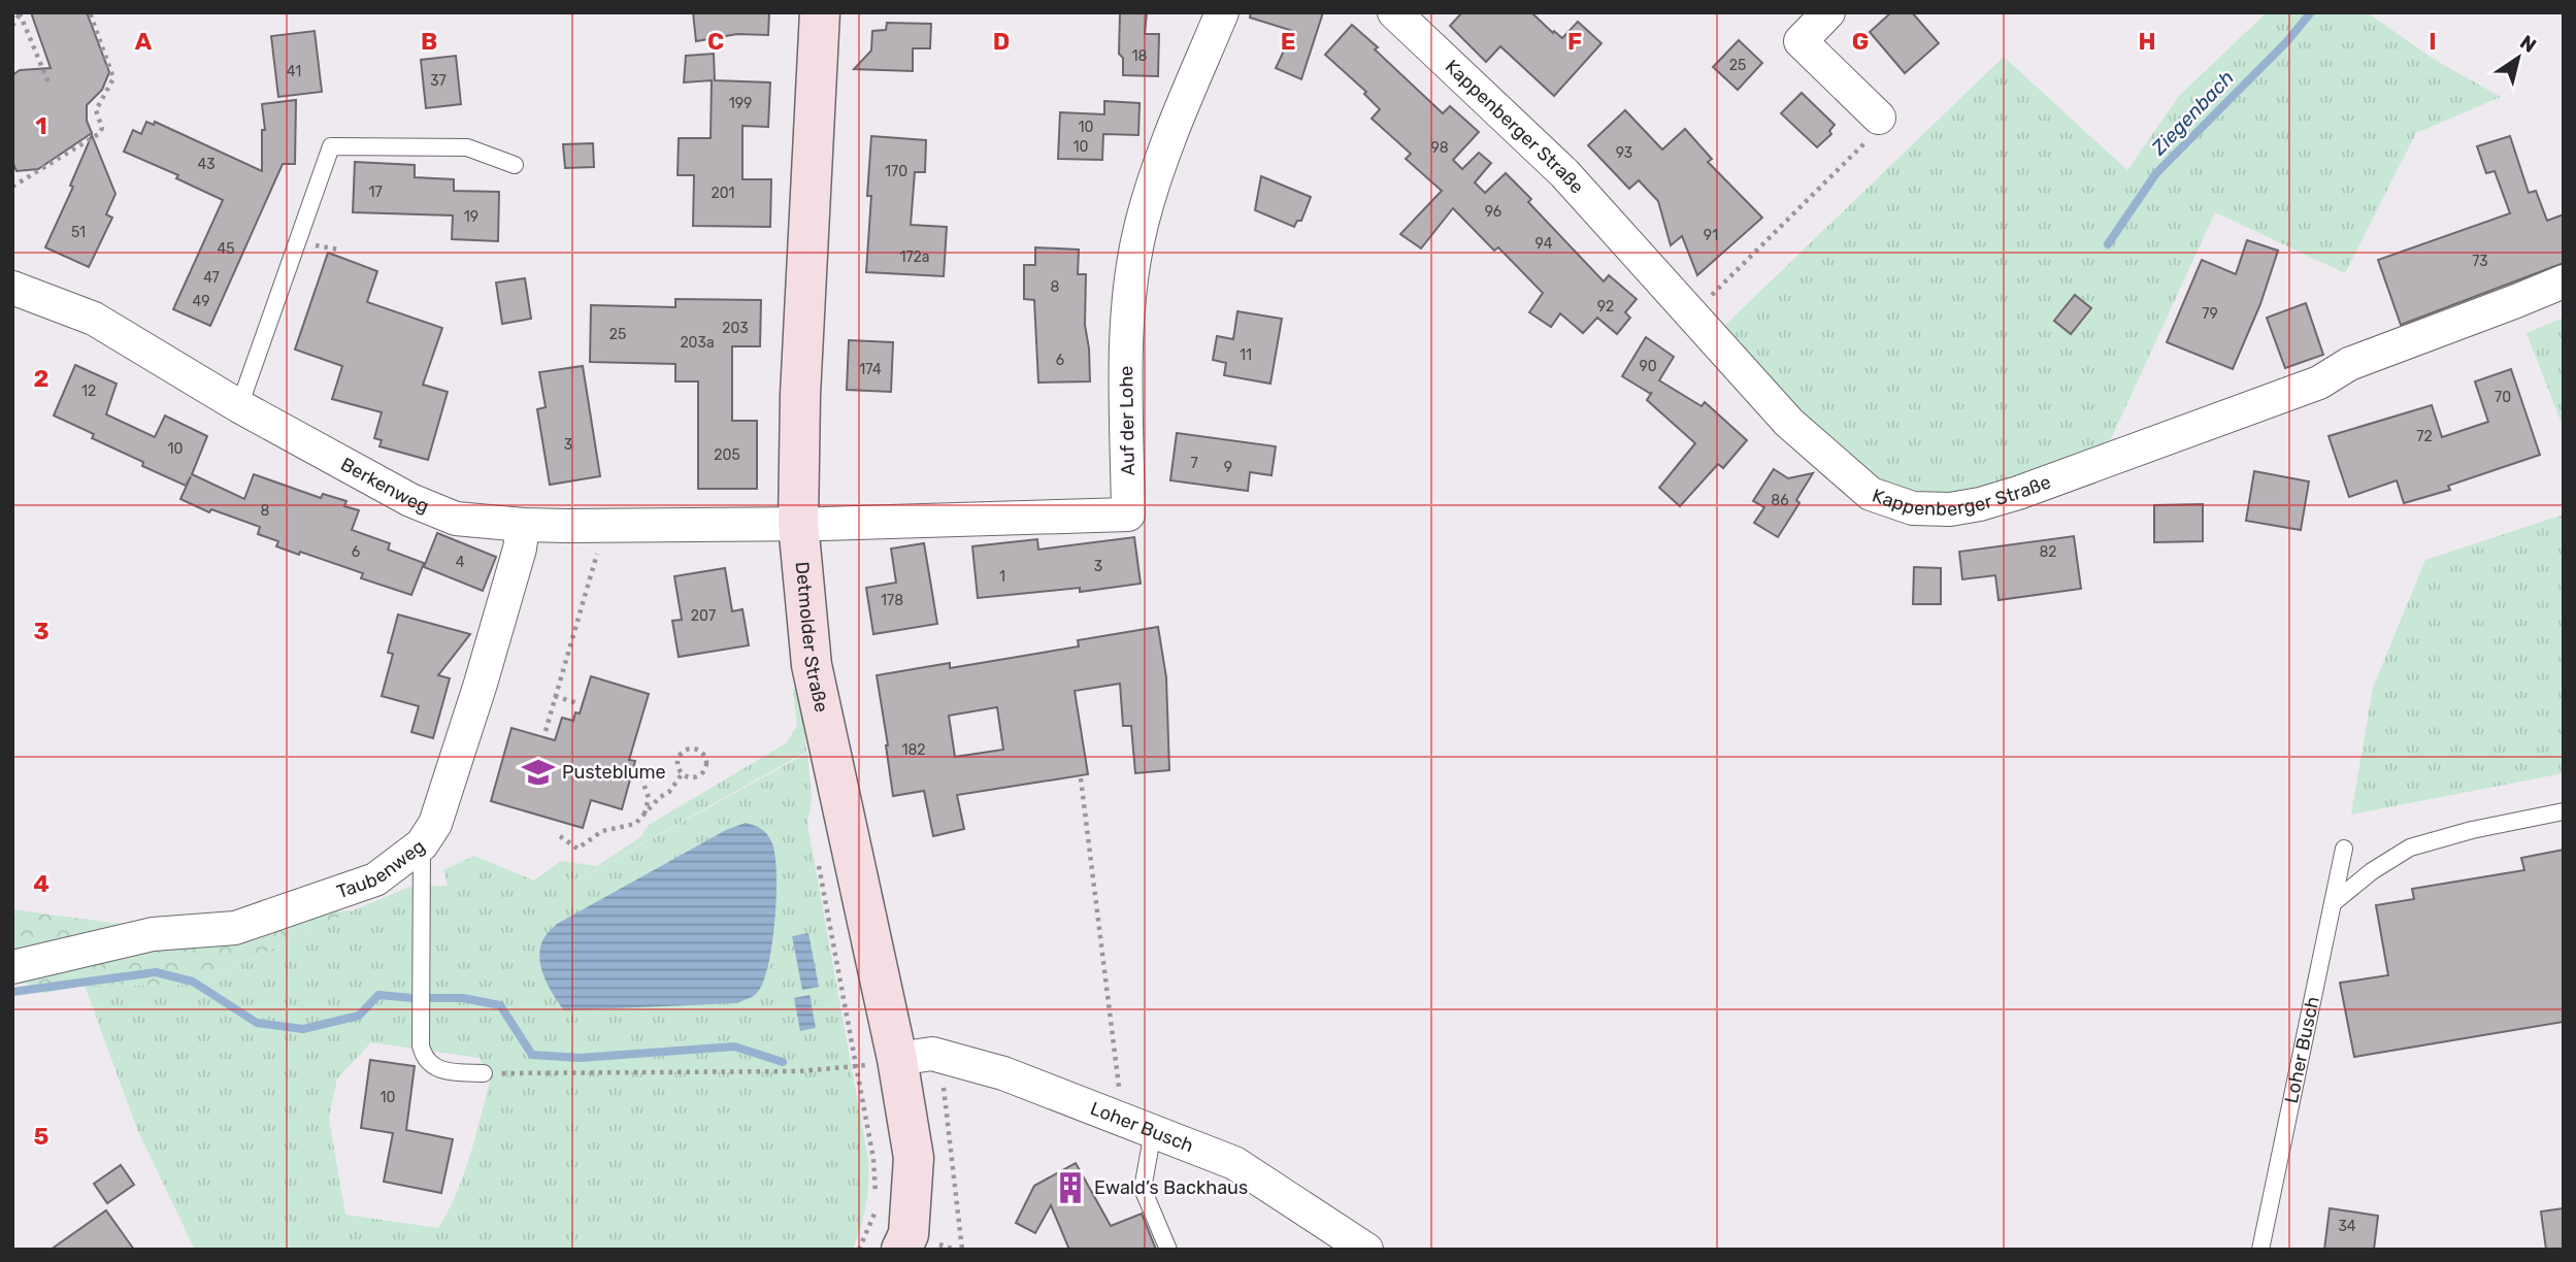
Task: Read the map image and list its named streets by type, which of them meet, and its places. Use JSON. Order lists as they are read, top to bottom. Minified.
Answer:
{"streets":{"main road":["Detmolder Straße"],"street":["Kappenberger Straße","Auf der Lohe","Berkenweg","Taubenweg","Loher Busch"]},"crossings":[["Auf der Lohe","Berkenweg"],["Auf der Lohe","Detmolder Straße"],["Berkenweg","Detmolder Straße"],["Berkenweg","Taubenweg"],["Detmolder Straße","Loher Busch"]],"water":["Ziegenbach"],"places":{"school or university":["Pusteblume"],"building":["Ewald’s Backhaus"]},"house_numbers":["18","25","41","37","199","10","10","98","93","43","170","17","201","96","19","51","91","94","45","172a","73","47","8","49","92","79","203","25","203a","11","6","90","174","12","70","72","3","10","205","7","9","86","8","6","82","4","3","1","178","207","182","10","34"],"north":"top right","grid":{"columns":["A","B","C","D","E","F","G","H","I"],"rows":["1","2","3","4","5"]}}
